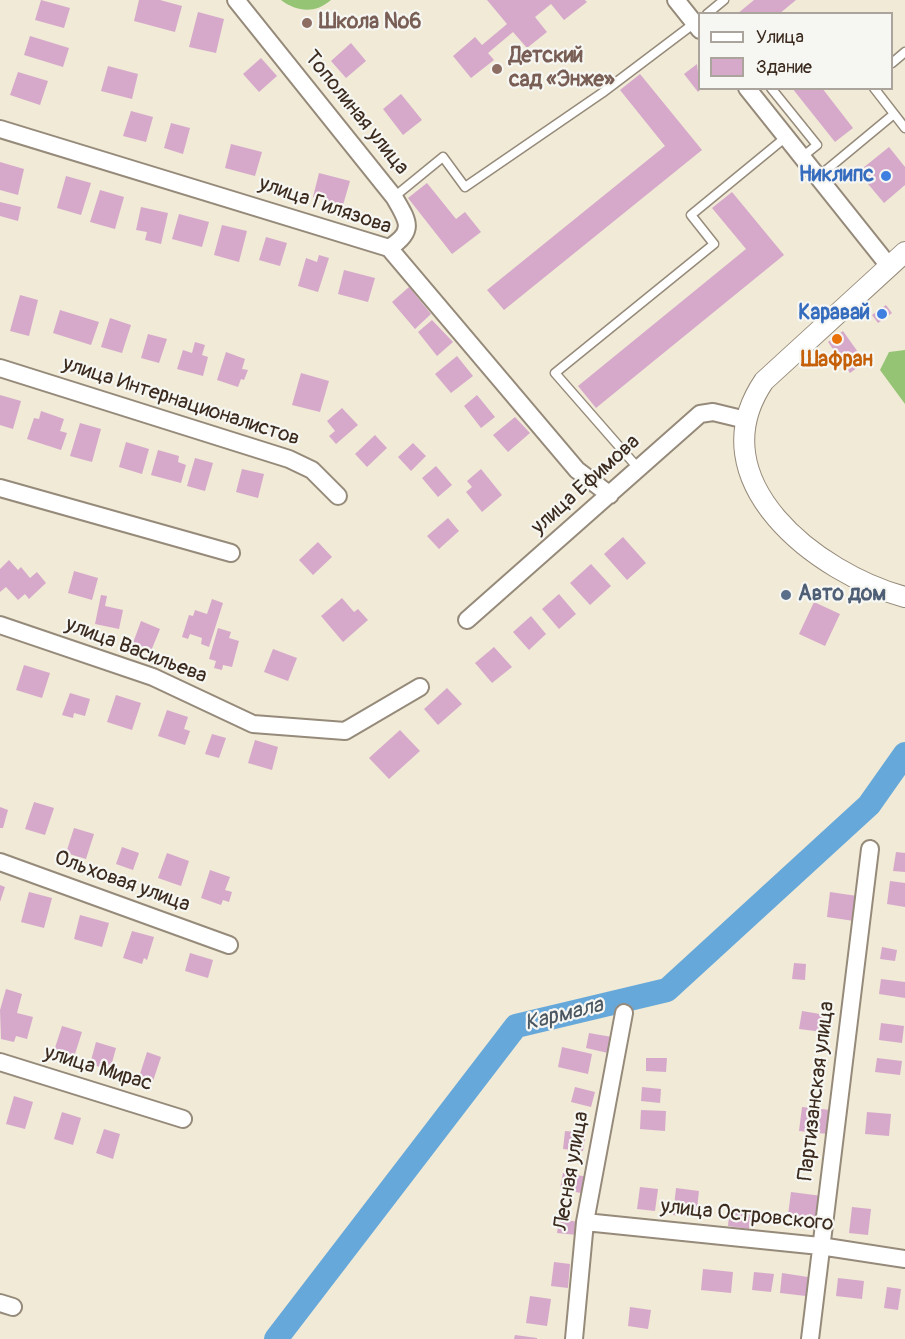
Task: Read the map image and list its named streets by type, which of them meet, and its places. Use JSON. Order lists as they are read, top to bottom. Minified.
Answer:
{"streets":{"street":["Тополиная улица","улица Гилязова","улица Интернационалистов","улица Ефимова","улица Васильева","Ольховая улица","улица Мирас","Партизанская улица","Лесная улица","улица Островского"]},"crossings":[["Тополиная улица","улица Гилязова"],["улица Гилязова","улица Ефимова"],["Партизанская улица","улица Островского"],["Лесная улица","улица Островского"]],"water":["Кармала"],"places":["Школа №6","Детский сад «Энже»","Никлипс","Каравай","Шафран","Авто дом"],"legend":["Улица","Здание"]}
